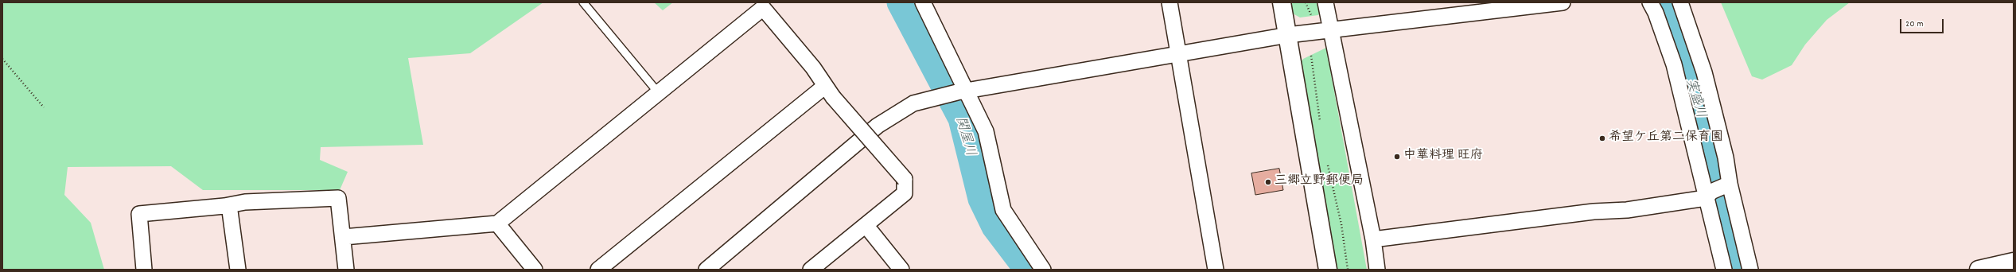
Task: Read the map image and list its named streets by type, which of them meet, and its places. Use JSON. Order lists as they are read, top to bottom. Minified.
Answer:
{"water":["実盛川","関屋川"],"places":["希望ケ丘第二保育園","中華料理 旺府","三郷立野郵便局"],"scale_bar":"20 m"}
